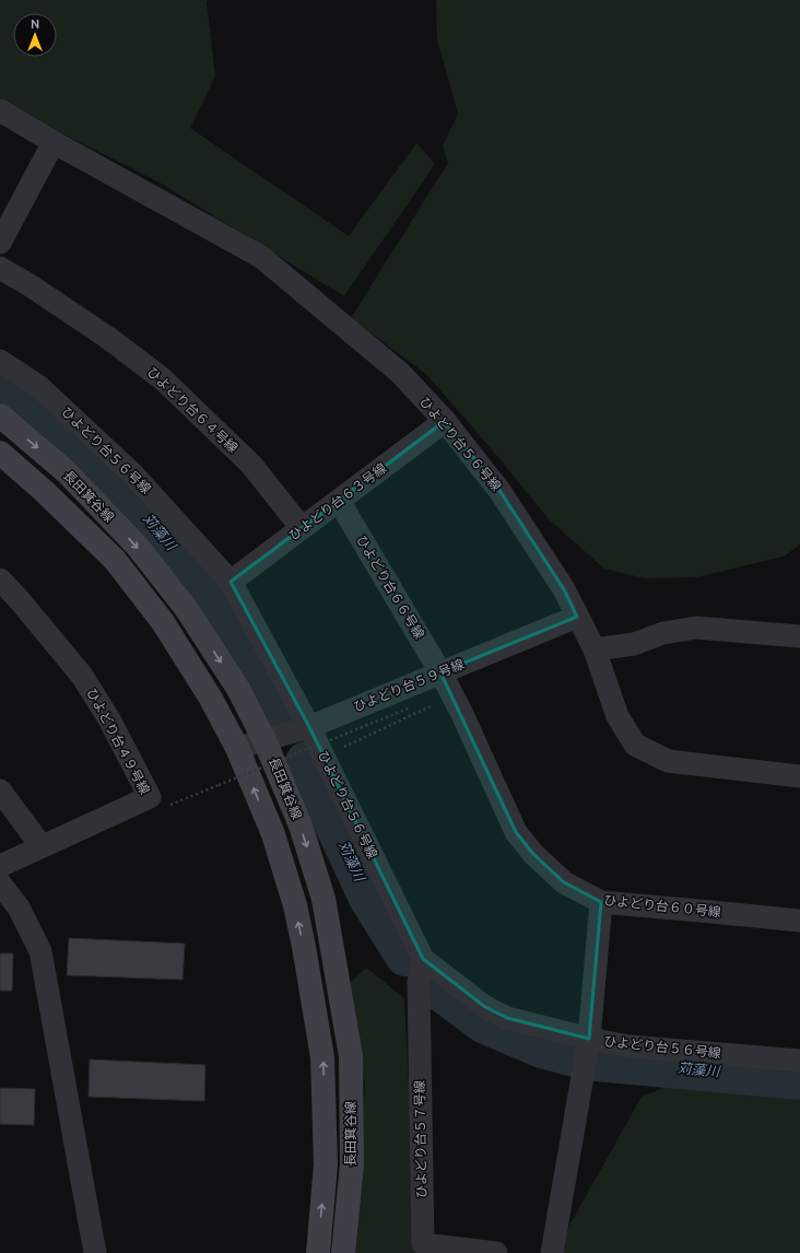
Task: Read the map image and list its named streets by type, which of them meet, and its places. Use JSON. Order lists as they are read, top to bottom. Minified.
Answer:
{"streets":{"street":["ひよどり台６４号線","ひよどり台５６号線","長田箕谷線","ひよどり台６３号線","ひよどり台６６号線","ひよどり台５９号線","ひよどり台４９号線","ひよどり台６０号線","ひよどり台５７号線"]},"crossings":[["ひよどり台６４号線","ひよどり台６３号線"],["ひよどり台５６号線","ひよどり台６３号線"],["ひよどり台５６号線","ひよどり台５９号線"],["ひよどり台５６号線","ひよどり台５７号線"],["長田箕谷線","ひよどり台５９号線"],["ひよどり台６３号線","ひよどり台６６号線"],["ひよどり台６６号線","ひよどり台５９号線"],["ひよどり台６６号線","ひよどり台６０号線"],["ひよどり台５９号線","ひよどり台６０号線"]],"water":["苅藻川"],"north":"top"}
